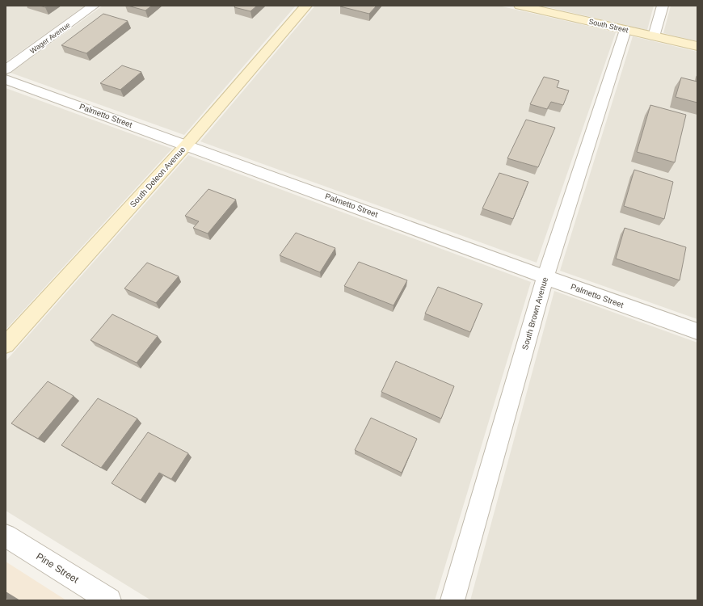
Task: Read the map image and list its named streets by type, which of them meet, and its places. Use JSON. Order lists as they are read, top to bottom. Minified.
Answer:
{"streets":{"street":["South Street","Wager Avenue","Palmetto Street","South Deleon Avenue","South Brown Avenue","Pine Street"]},"crossings":[["South Street","South Brown Avenue"],["Palmetto Street","South Deleon Avenue"],["Palmetto Street","South Brown Avenue"]]}
